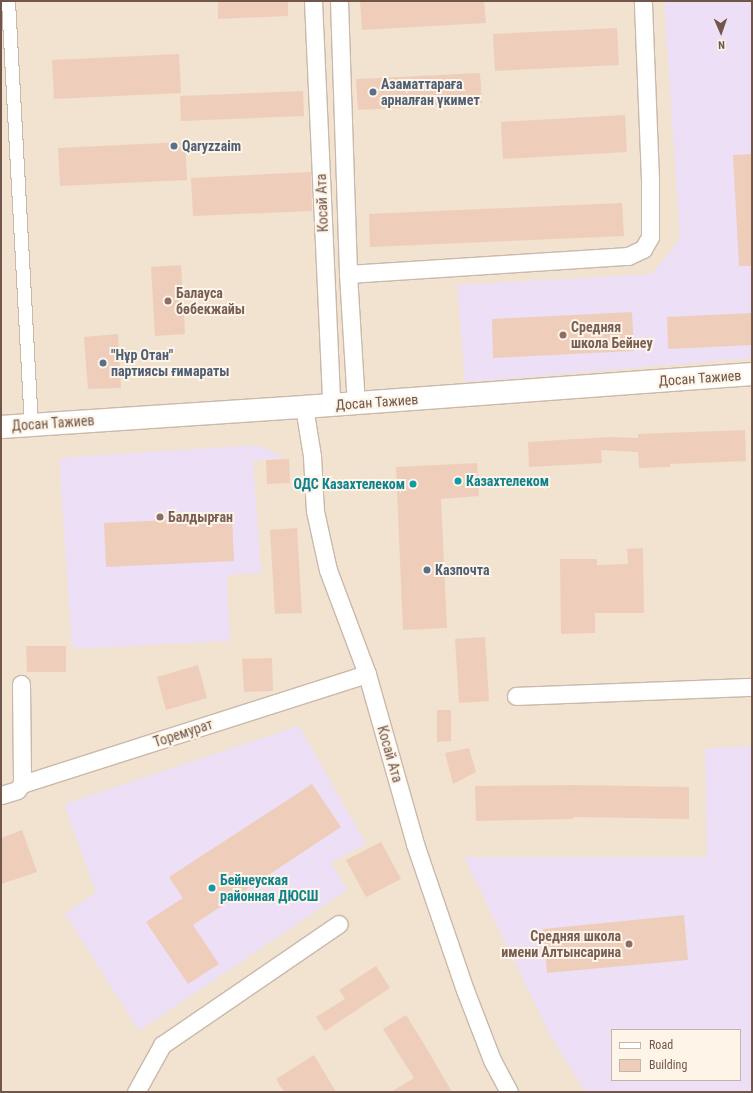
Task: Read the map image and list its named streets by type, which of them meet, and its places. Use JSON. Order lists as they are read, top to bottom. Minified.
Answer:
{"streets":{"street":["Косай Ата","Досан Тажиев","Торемурат"]},"crossings":[["Косай Ата","Досан Тажиев"],["Косай Ата","Торемурат"]],"places":["Азаматтараға арналған үкимет","Qaryzzaim","Балауса бөбекжайы","Средняя школа Бейнеу","\"Нұр Отан\" партиясы ғимараты","Казахтелеком","ОДС Казахтелеком","Балдырған","Казпочта","Бейнеуская районная ДЮСШ","Средняя школа имени Алтынсарина"],"legend":["Road","Building"],"north":"bottom"}
